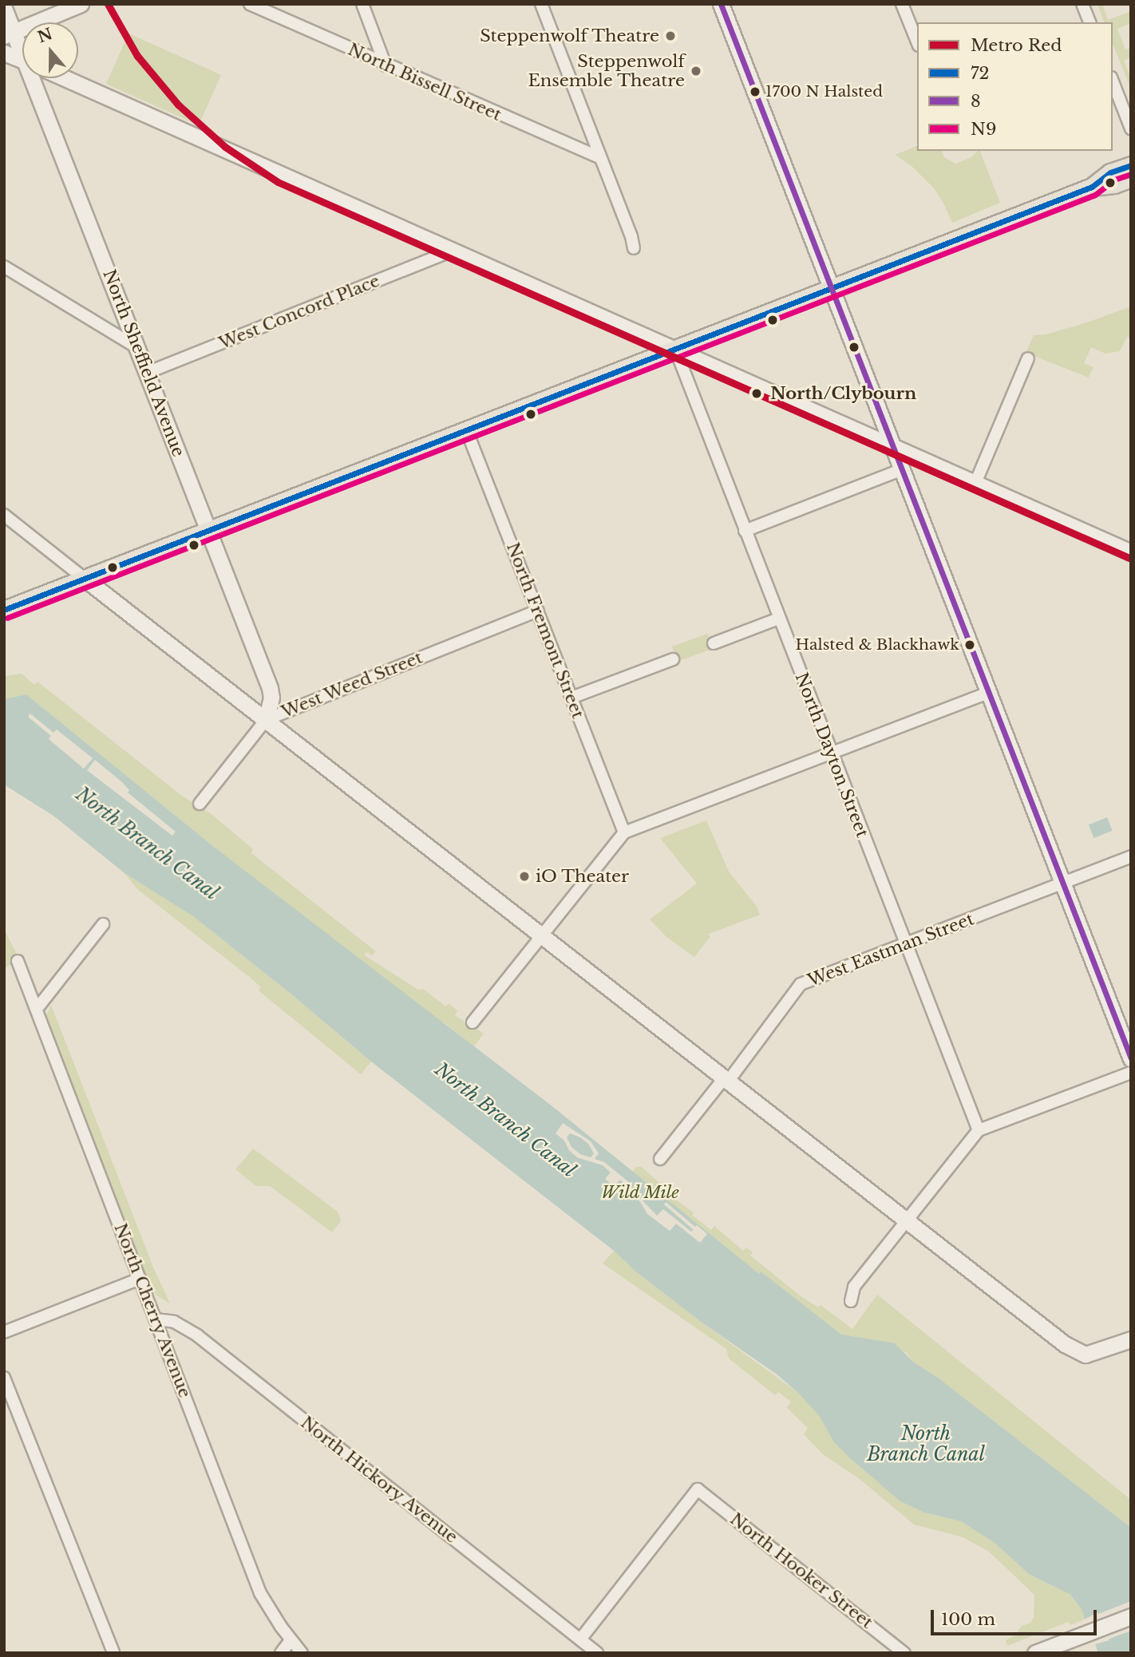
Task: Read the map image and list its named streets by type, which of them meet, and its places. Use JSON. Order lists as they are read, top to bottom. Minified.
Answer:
{"streets":{"main road":["North Sheffield Avenue"],"street":["North Bissell Street","West Concord Place","North Fremont Street","West Weed Street","North Dayton Street","West Eastman Street","North Cherry Avenue","North Hickory Avenue","North Hooker Street"]},"crossings":[["West Concord Place","North Sheffield Avenue"],["North Sheffield Avenue","West Weed Street"],["North Fremont Street","West Weed Street"],["North Dayton Street","West Eastman Street"],["North Cherry Avenue","North Hickory Avenue"],["North Hickory Avenue","North Hooker Street"]],"water":["North Branch Canal"],"parks":["Wild Mile"],"places":["Steppenwolf Theatre","Steppenwolf Ensemble Theatre","1700 N Halsted","North/Clybourn","Halsted & Blackhawk","iO Theater"],"lines":["metro line Red","transit line 8","transit line 72","transit line N9"],"legend":["Metro Red","72","8","N9"],"scale_bar":"100 m","north":"top"}
